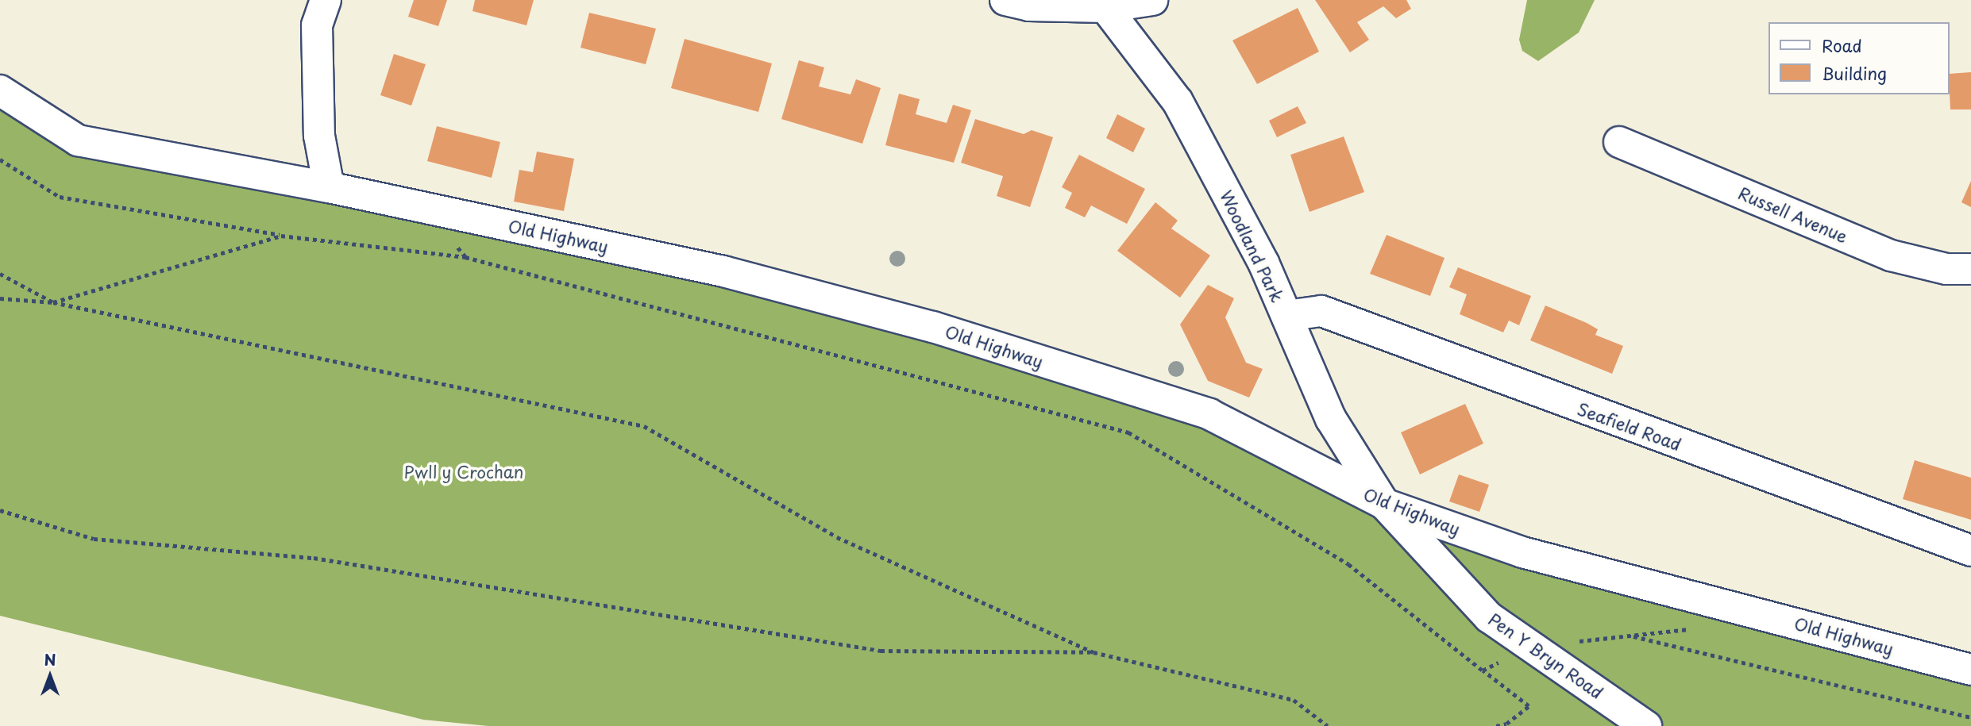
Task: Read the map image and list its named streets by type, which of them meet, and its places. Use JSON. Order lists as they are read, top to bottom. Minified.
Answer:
{"streets":{"street":["Russell Avenue","Old Highway","Woodland Park","Seafield Road","Pen Y Bryn Road"]},"crossings":[["Old Highway","Woodland Park"],["Old Highway","Pen Y Bryn Road"],["Woodland Park","Seafield Road"],["Woodland Park","Pen Y Bryn Road"]],"parks":["Pwll y Crochan"],"legend":["Road","Building"],"north":"top"}
